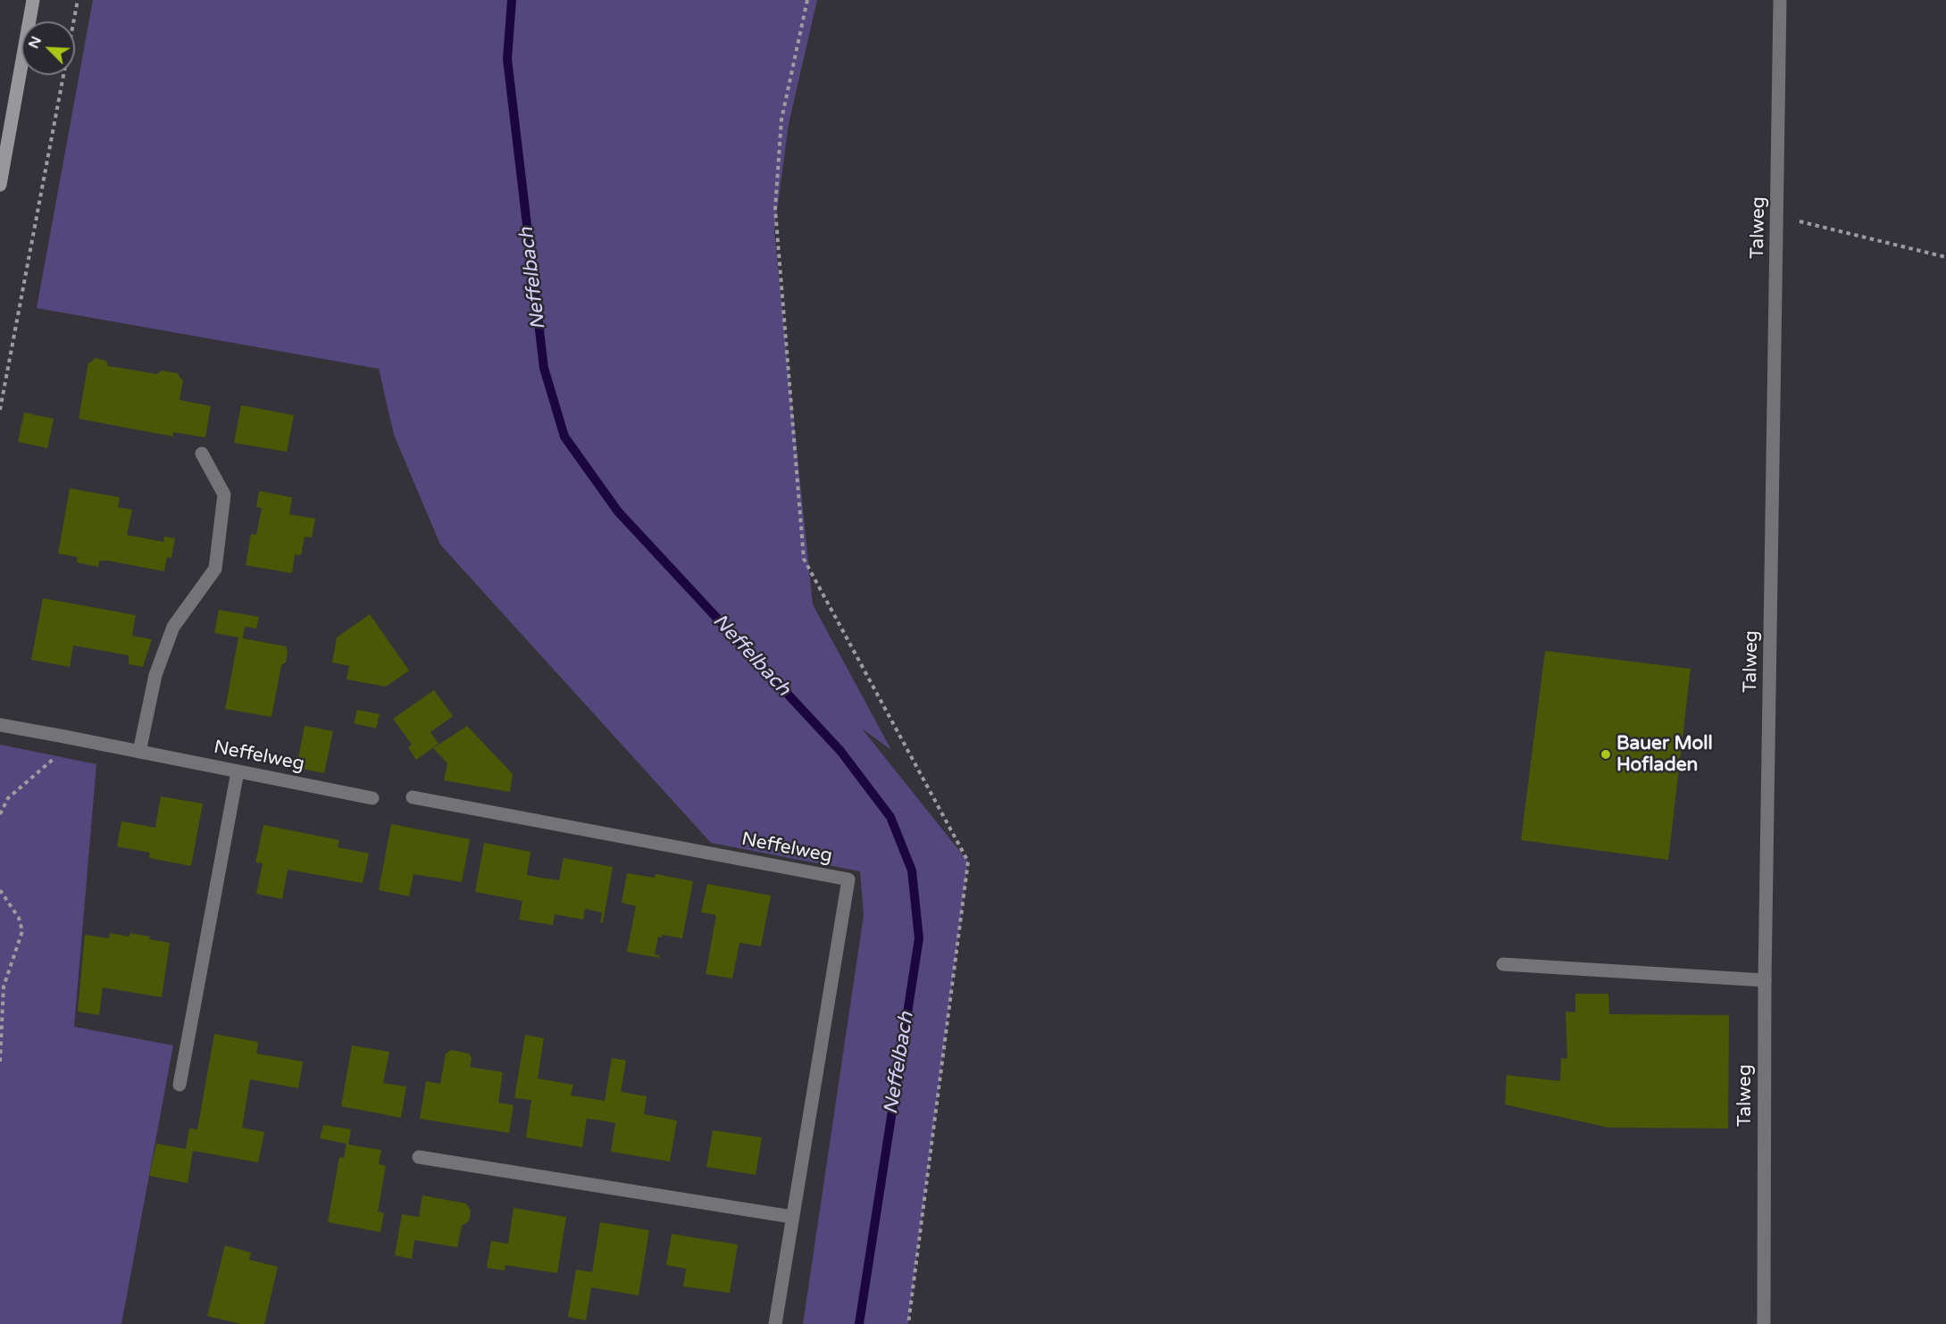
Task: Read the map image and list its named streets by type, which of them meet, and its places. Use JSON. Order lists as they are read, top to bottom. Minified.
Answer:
{"streets":{"street":["Talweg","Neffelweg"]},"water":["Neffelbach"],"places":["Bauer Moll Hofladen"],"north":"top left"}
